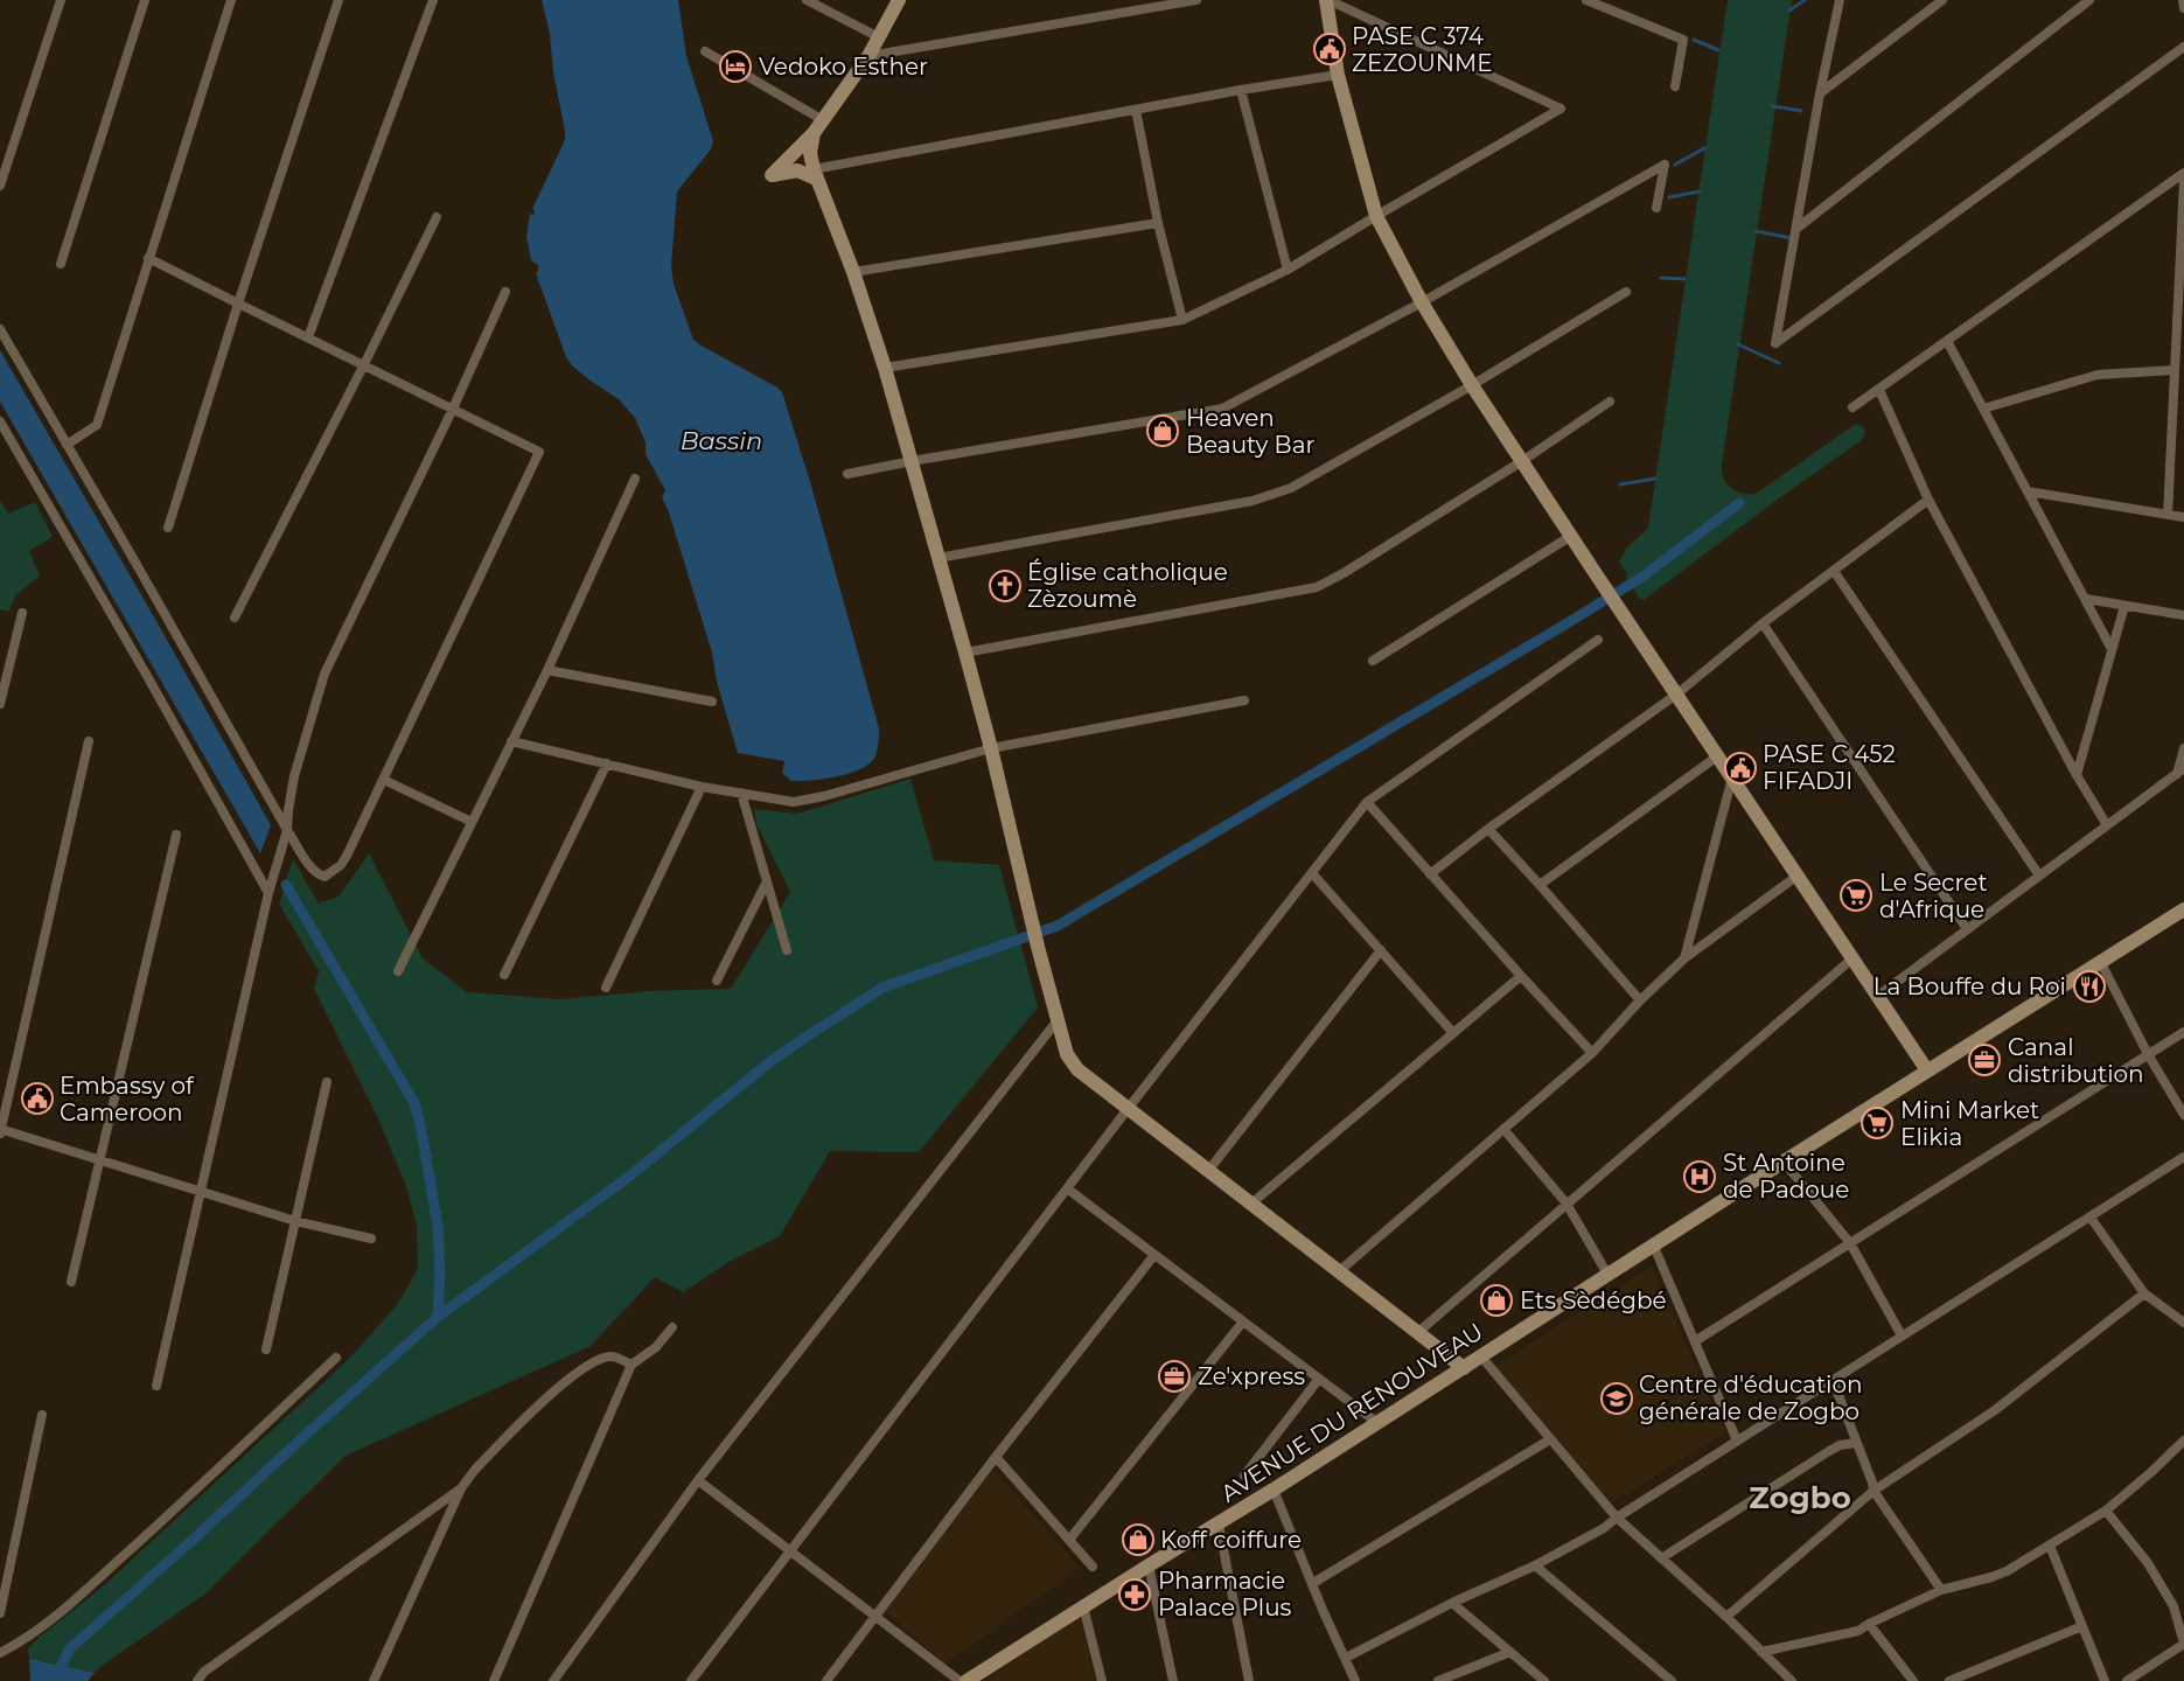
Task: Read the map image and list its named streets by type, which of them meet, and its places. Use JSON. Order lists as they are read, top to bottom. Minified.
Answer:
{"streets":{"street":["AVENUE DU RENOUVEAU"]},"districts":["Zogbo"],"water":["Bassin"],"places":{"public building":["PASE C 374 ZEZOUNME","PASE C 452 FIFADJI","Embassy of Cameroon"],"hotel":["Vedoko Esther"],"shop":["Heaven Beauty Bar","Ets Sèdégbé","Koff coiffure"],"church":["Église catholique Zèzoumè"],"supermarket":["Le Secret d'Afrique","Mini Market Elikia"],"restaurant":["La Bouffe du Roi"],"office":["Canal distribution","Ze'xpress"],"hospital":["St Antoine de Padoue"],"school or university":["Centre d'éducation générale de Zogbo"],"pharmacy":["Pharmacie Palace Plus"]}}
